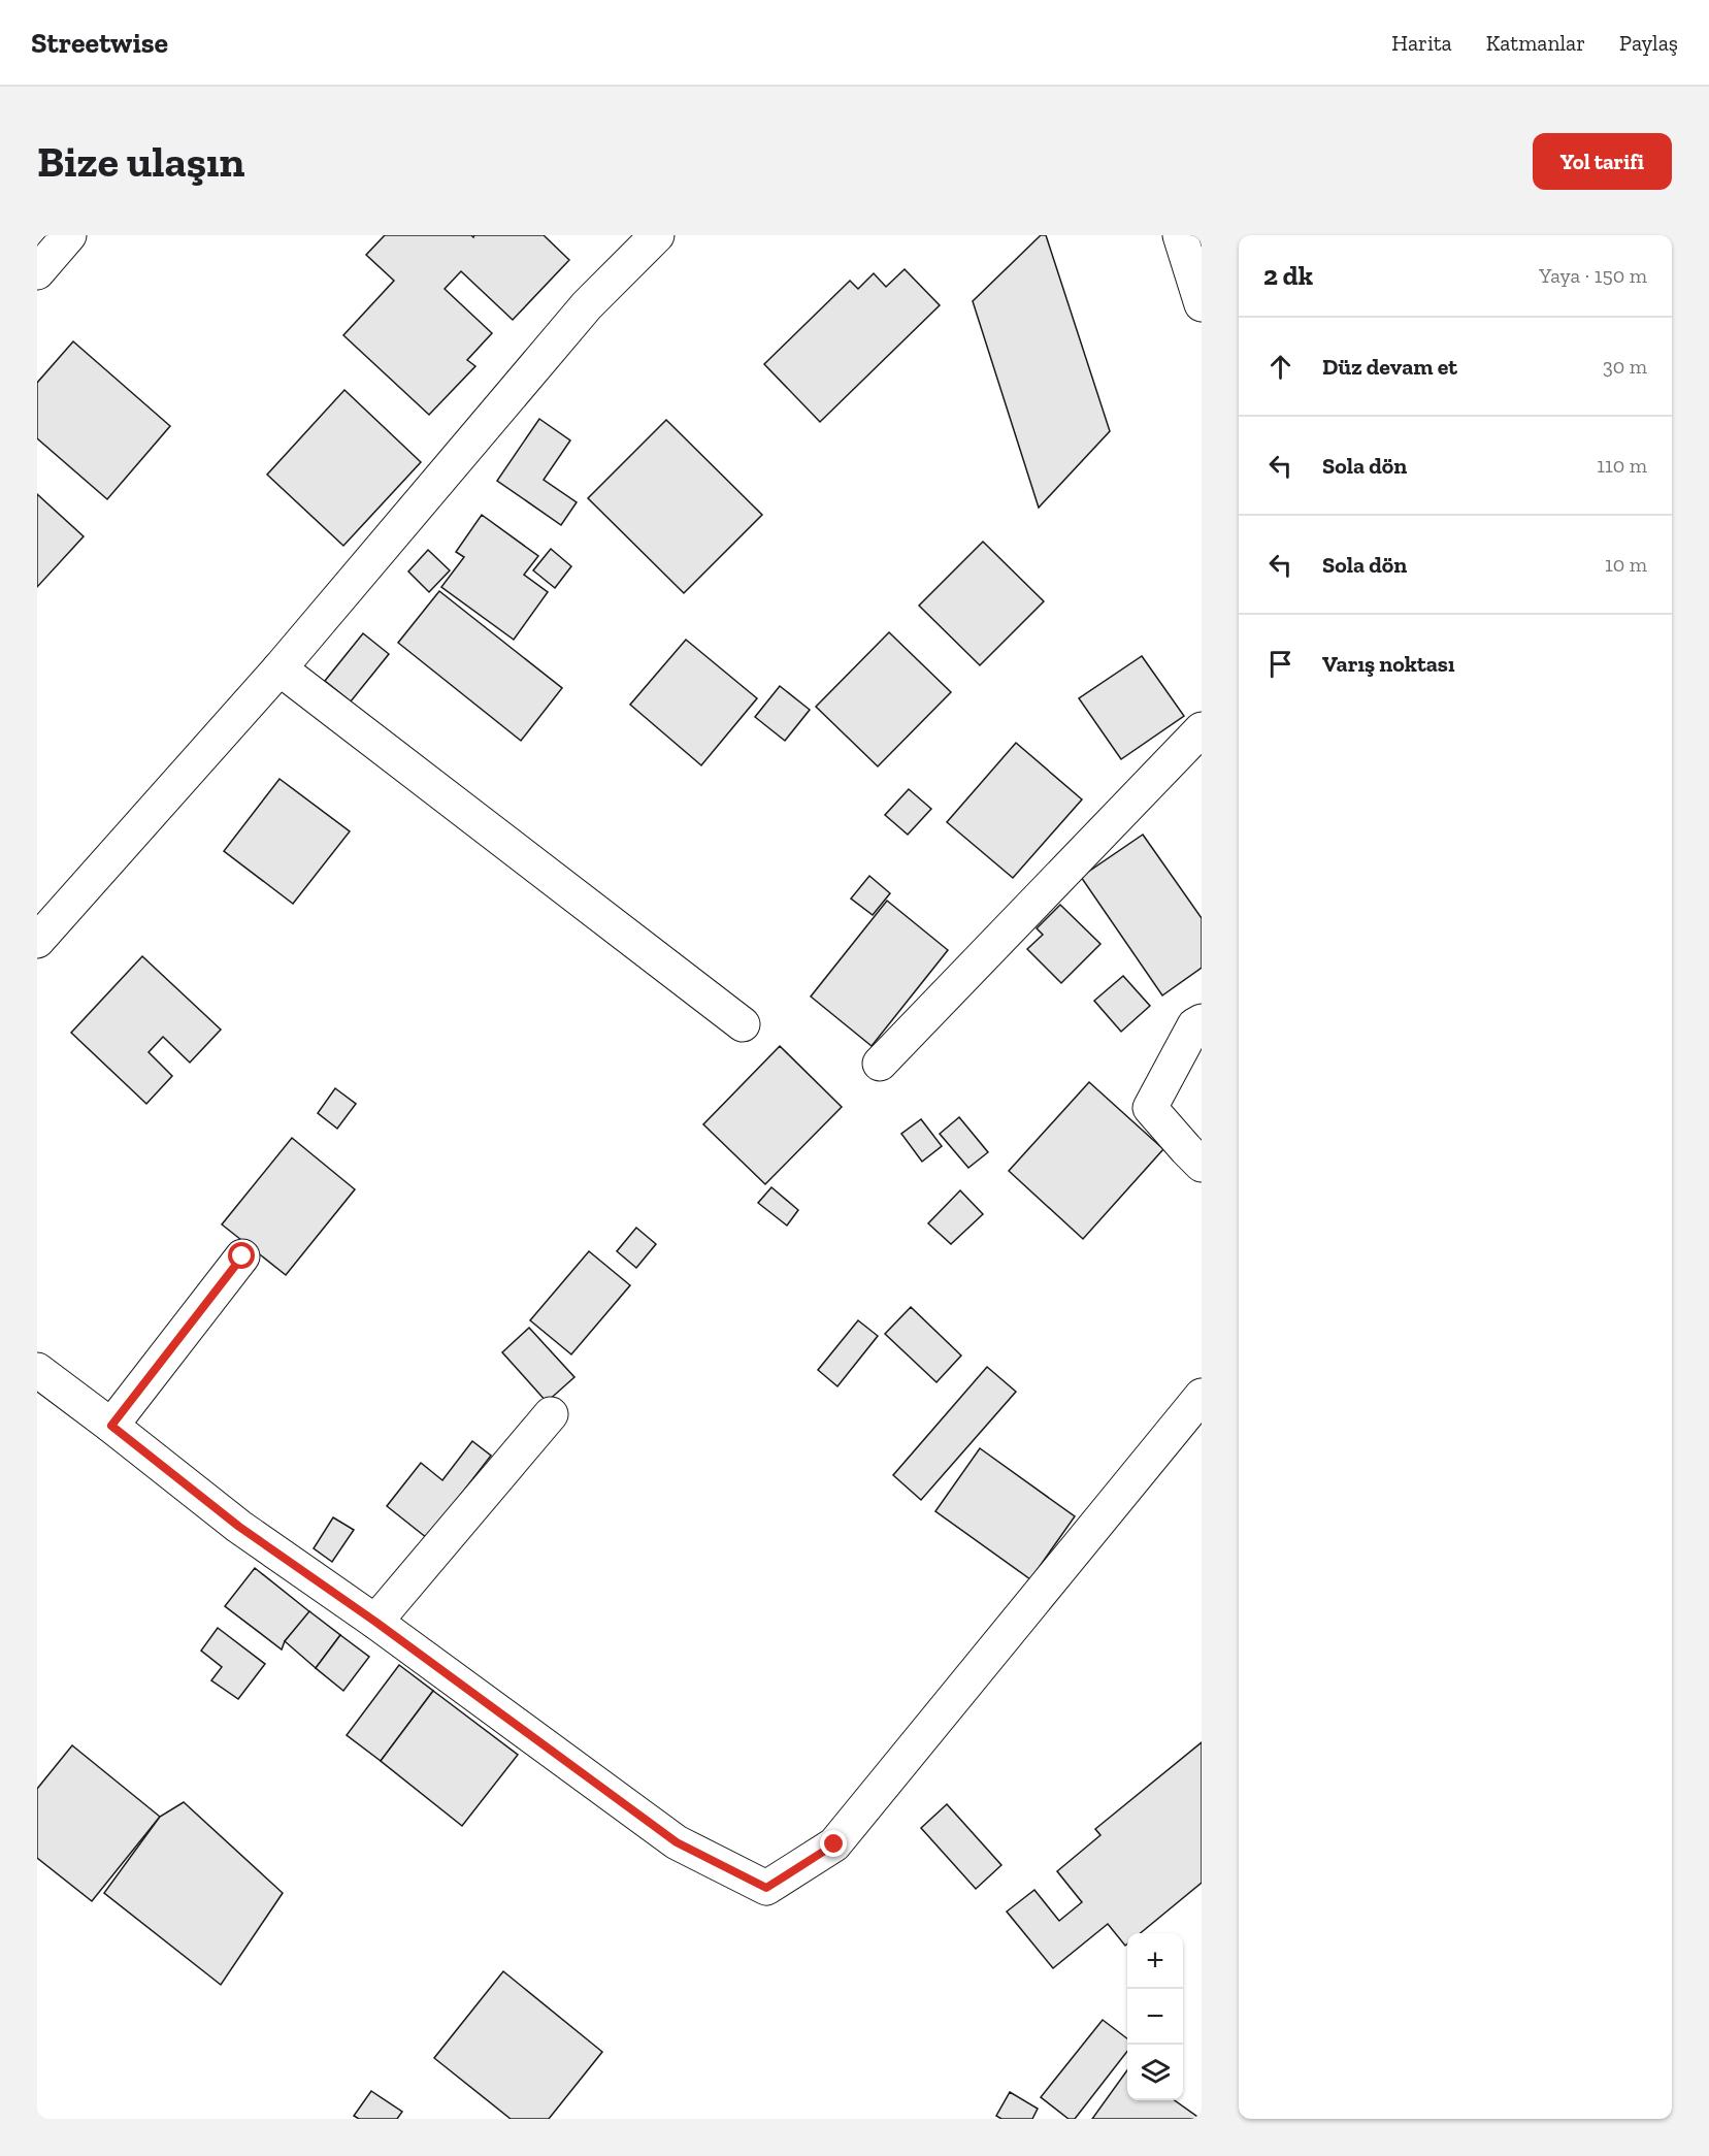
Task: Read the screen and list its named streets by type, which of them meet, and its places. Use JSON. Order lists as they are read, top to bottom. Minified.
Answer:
{"page":{"header":"Streetwise","nav":["Harita","Katmanlar","Paylaş"],"buttons":"Yol tarifi","title":"Bize ulaşın","heading":["2 dk","Yaya · 150 m"],"list":[["Düz devam et","30 m"],["Sola dön","110 m"],["Sola dön","10 m"],"Varış noktası"],"map_buttons":["+","−"]}}
